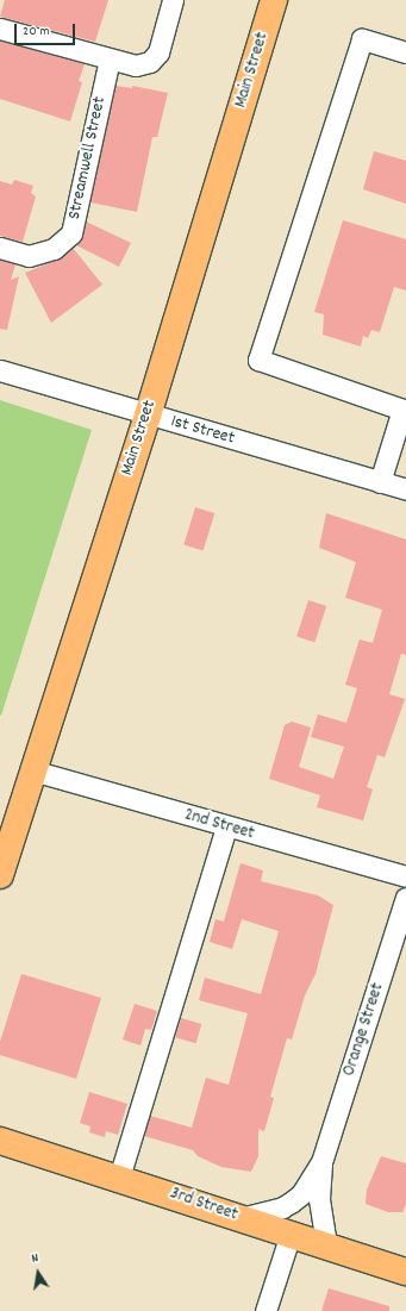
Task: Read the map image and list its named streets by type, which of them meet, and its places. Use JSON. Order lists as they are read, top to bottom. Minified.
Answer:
{"streets":{"main road":["Main Street","3rd Street"],"street":["Streamwell Street","1st Street","2nd Street","Orange Street"]},"crossings":[["Main Street","1st Street"],["Main Street","2nd Street"],["Orange Street","3rd Street"]],"scale_bar":"20 m","north":"top"}
